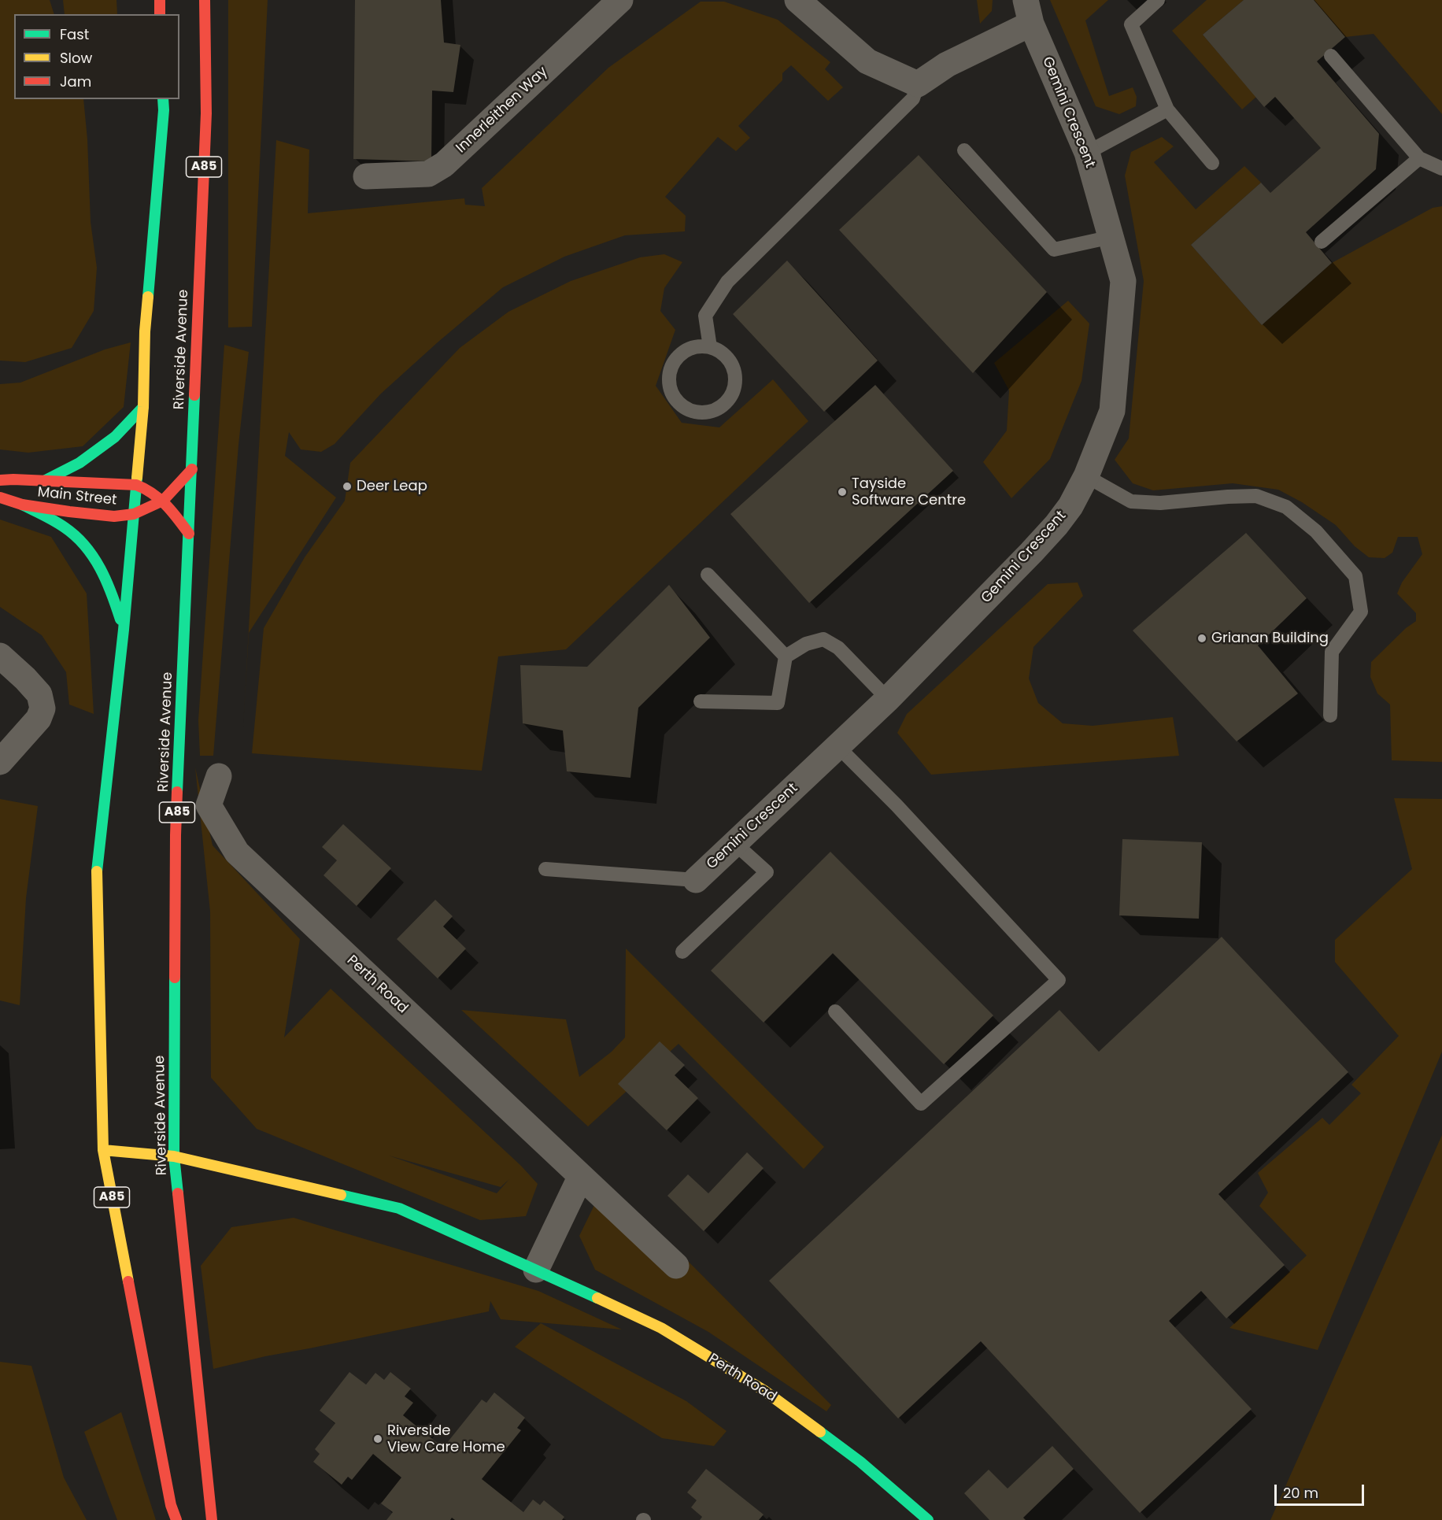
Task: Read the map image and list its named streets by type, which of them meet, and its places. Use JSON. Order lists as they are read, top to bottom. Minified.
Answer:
{"streets":{"main road":["A85","Riverside Avenue","Main Street","Perth Road"],"street":["Innerleithen Way","Gemini Crescent"]},"crossings":[["A85","Main Street"],["A85","Perth Road"],["Riverside Avenue","Main Street"],["Riverside Avenue","Perth Road"]],"places":["Deer Leap","Tayside Software Centre","Grianan Building","Riverside View Care Home"],"legend":["Fast","Slow","Jam"],"scale_bar":"20 m"}
